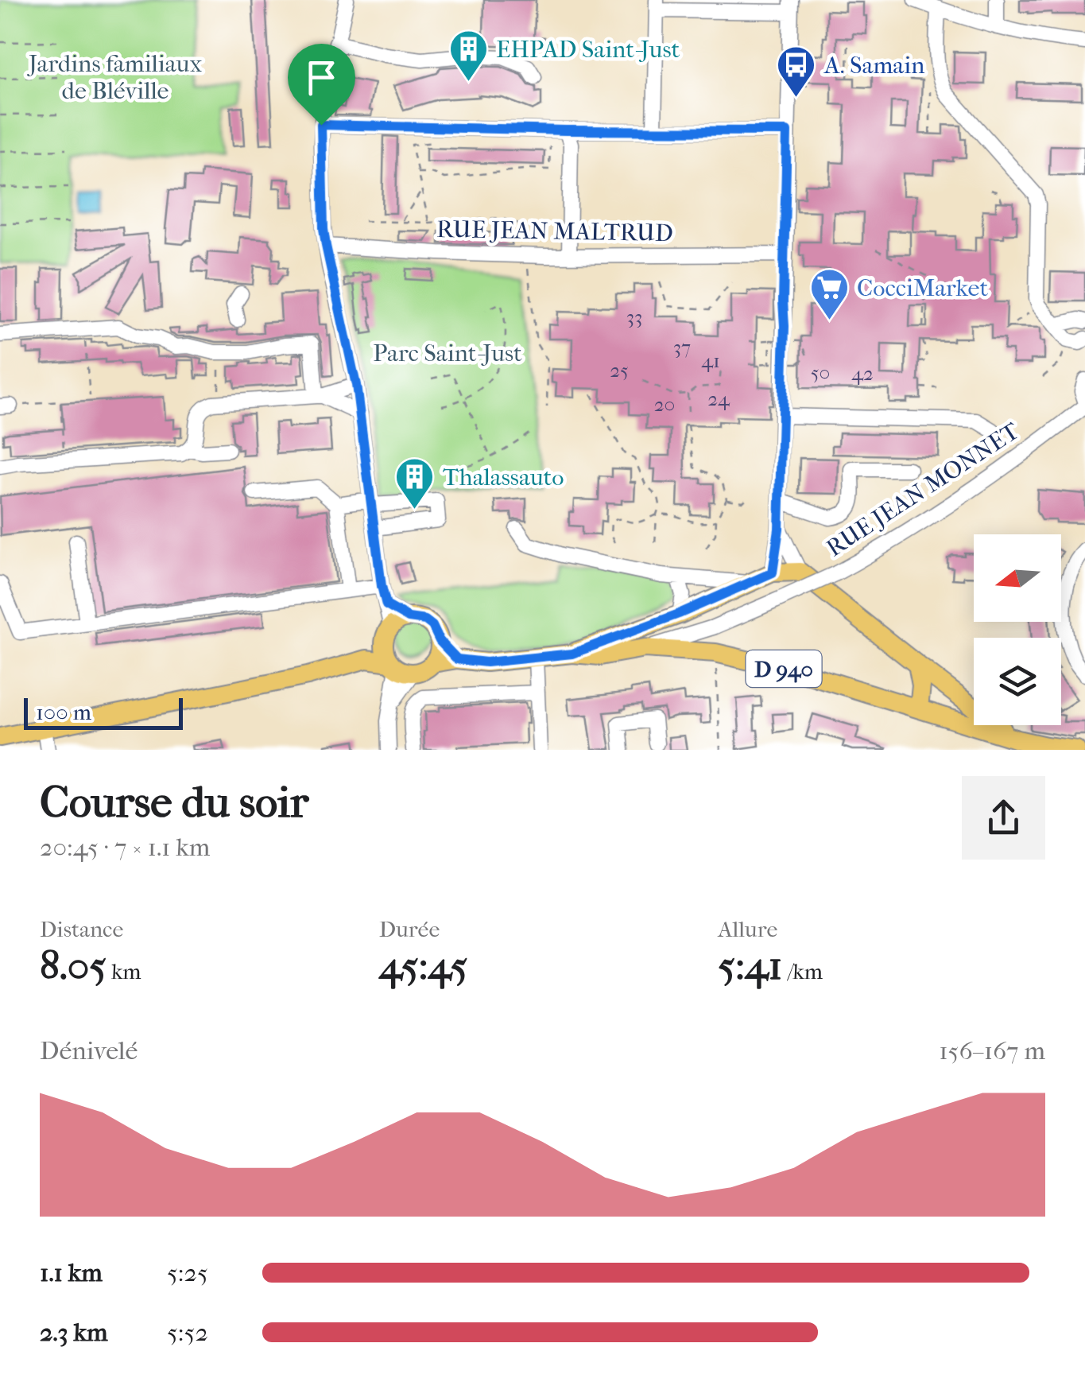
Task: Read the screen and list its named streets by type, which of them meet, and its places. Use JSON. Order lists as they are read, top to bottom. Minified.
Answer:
{"streets":{"main road":["D 940"],"street":["RUE JEAN MALTRUD","RUE JEAN MONNET"]},"crossings":[["RUE JEAN MONNET","D 940"]],"parks":["Jardins familiaux de Bléville","Parc Saint-Just"],"places":{"building":["EHPAD Saint-Just","Thalassauto"],"bus stop":["A. Samain"],"supermarket":["CocciMarket"]},"house_numbers":["33","37","41","25","50","42","24","20"],"scale_bar":"100 m","north":"left","page":{"scale":"100 m","heading":["Course du soir","20:45 · 7 × 1.1 km"],"stats":[["Distance","8.05 km"],["Durée","45:45"],["Allure","5:41 /km"]],"chart":["Dénivelé","156–167 m"],"list":[{"name":"1.1 km","note":"5:25"},{"name":"2.3 km","note":"5:52"}]}}
